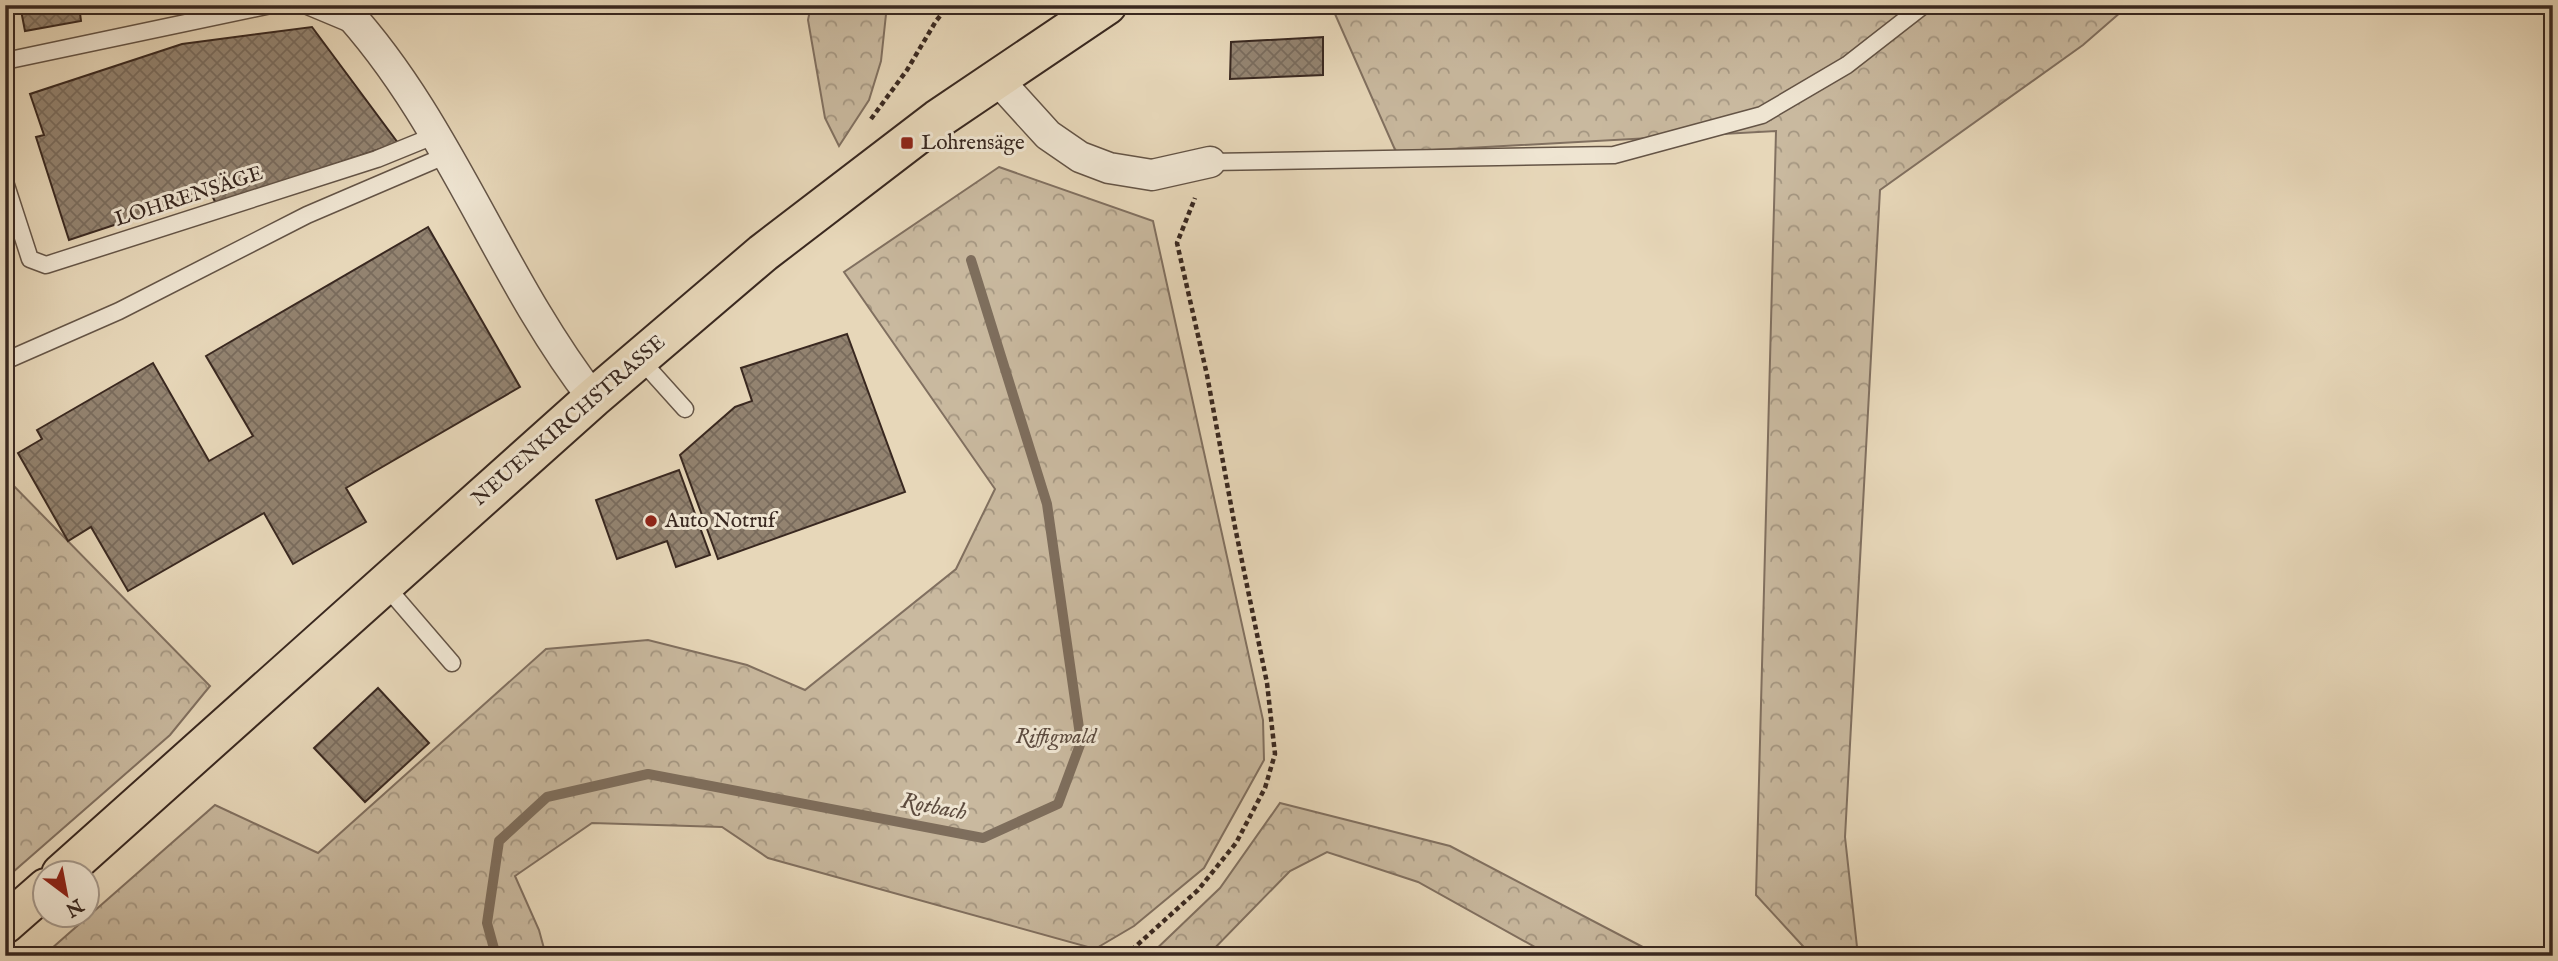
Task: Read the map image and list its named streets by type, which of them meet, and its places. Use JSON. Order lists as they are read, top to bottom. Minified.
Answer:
{"streets":{"main road":["NEUENKIRCHSTRASSE"],"lane":["LOHRENSÄGE"]},"water":["Rotbach"],"parks":["Riffigwald"],"places":{"transit":["Lohrensäge"],"other":["Auto Notruf"]},"north":"bottom right"}
